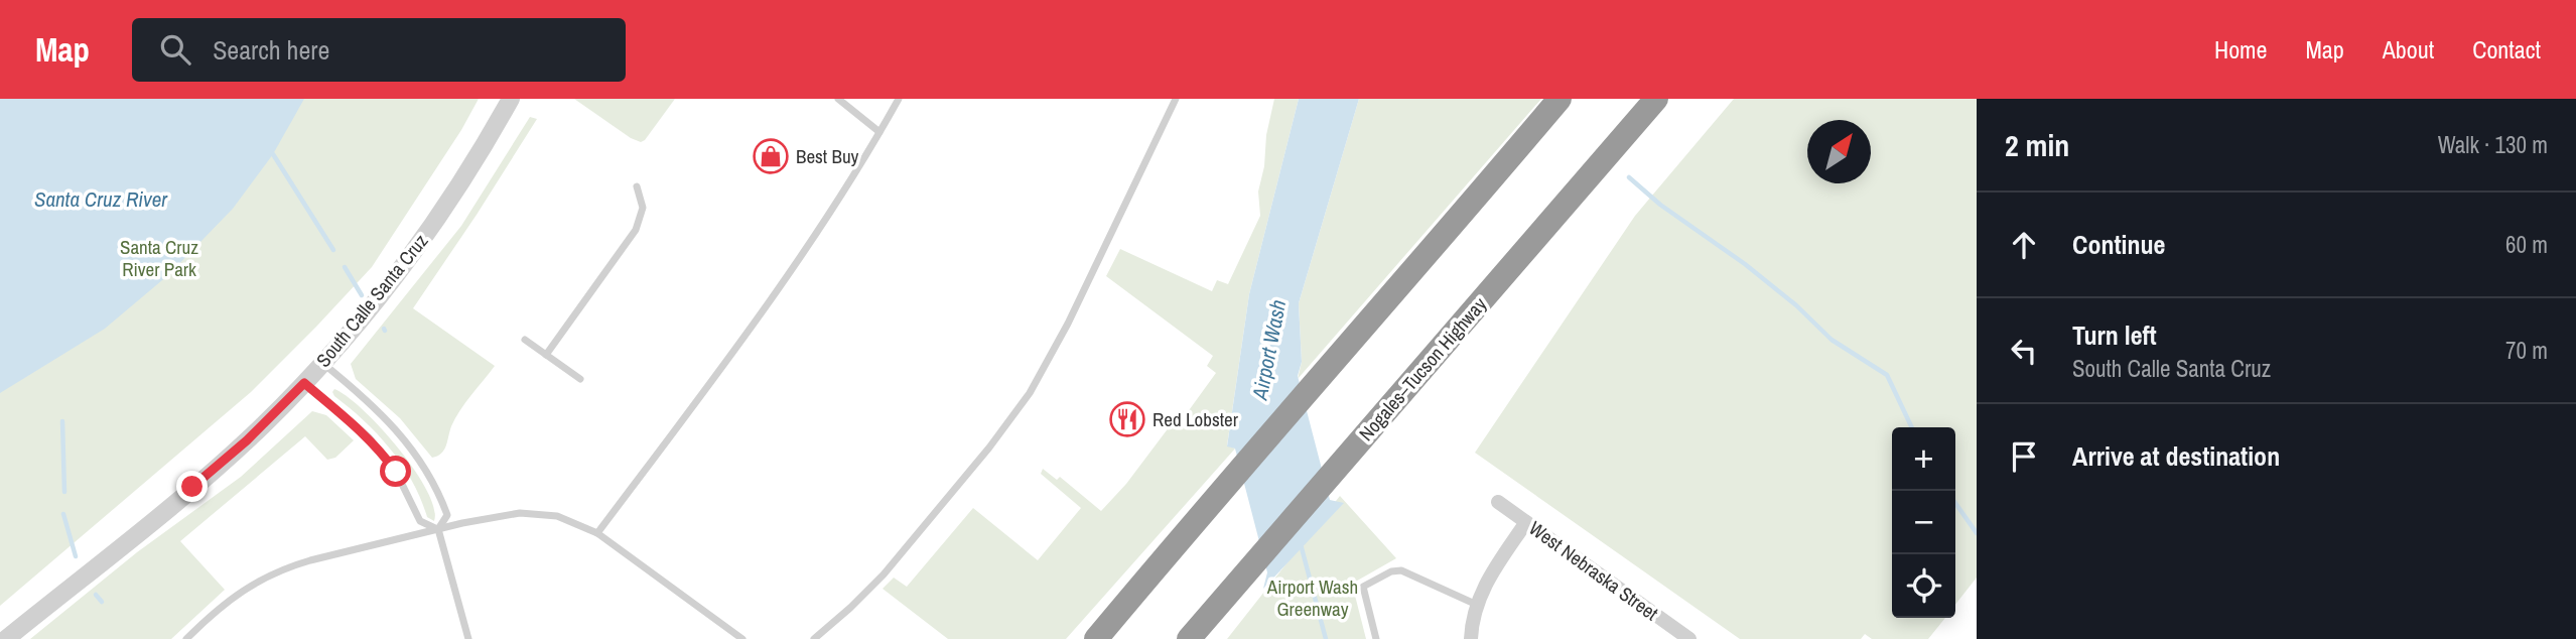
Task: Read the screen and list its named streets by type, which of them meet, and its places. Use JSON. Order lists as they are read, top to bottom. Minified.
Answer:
{"streets":{"highway":["Nogales–Tucson Highway"],"street":["South Calle Santa Cruz","West Nebraska Street"]},"water":["Santa Cruz River","Airport Wash"],"parks":["Santa Cruz River Park","Airport Wash Greenway"],"places":{"shop":["Best Buy"],"restaurant":["Red Lobster"]},"north":"top right","page":{"header":"Map","search":"Search here","nav":["Home","Map","About","Contact"],"heading":["2 min","Walk · 130 m"],"list":[["Continue","60 m"],["Turn left","South Calle Santa Cruz","70 m"],"Arrive at destination"],"map_buttons":["+","−"]}}
